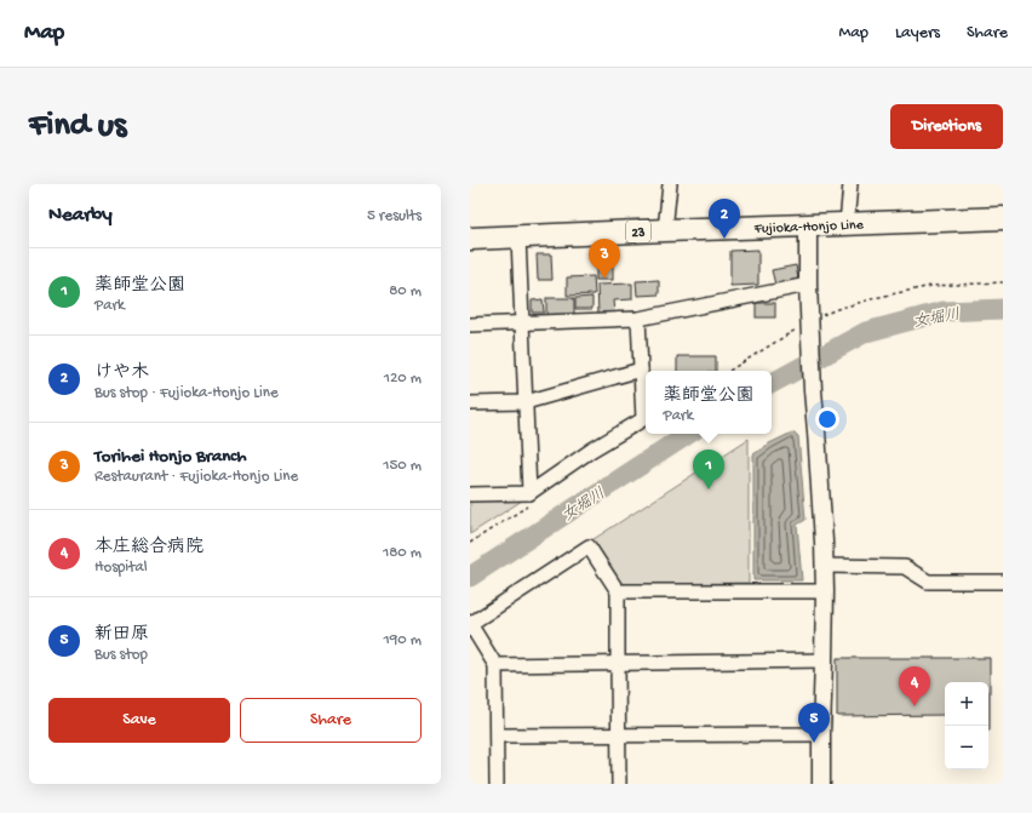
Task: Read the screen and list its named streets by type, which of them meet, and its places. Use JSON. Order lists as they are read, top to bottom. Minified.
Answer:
{"streets":{"main road":["Fujioka-Honjo Line","23"]},"water":["女堀川"],"page":{"header":"Map","nav":["Map","Layers","Share"],"buttons":["Directions",["Save","Share"]],"title":"Find us","heading":["Nearby","5 results"],"pins":["2","3","1","4","5"],"list":[{"mark":"1","name":"薬師堂公園","note":"Park","value":"80 m"},{"mark":"2","name":"けや木","note":"Bus stop · Fujioka-Honjo Line","value":"120 m"},{"mark":"3","name":"Torihei Honjo Branch","note":"Restaurant · Fujioka-Honjo Line","value":"150 m"},{"mark":"4","name":"本庄総合病院","note":"Hospital","value":"180 m"},{"mark":"5","name":"新田原","note":"Bus stop","value":"190 m"}],"popup":["薬師堂公園","Park"],"map_buttons":["+","−"]}}
